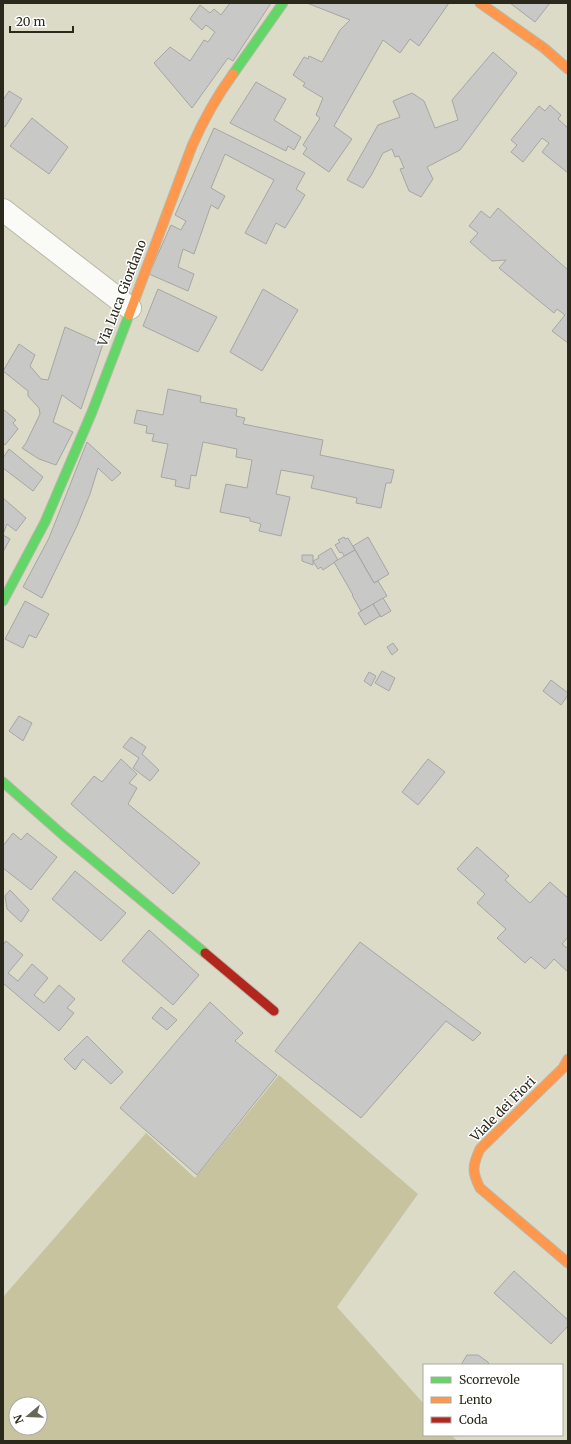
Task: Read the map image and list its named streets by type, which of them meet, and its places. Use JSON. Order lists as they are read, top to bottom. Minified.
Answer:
{"streets":{"street":["Via Luca Giordano","Viale dei Fiori"]},"legend":["Scorrevole","Lento","Coda"],"scale_bar":"20 m","north":"left"}
